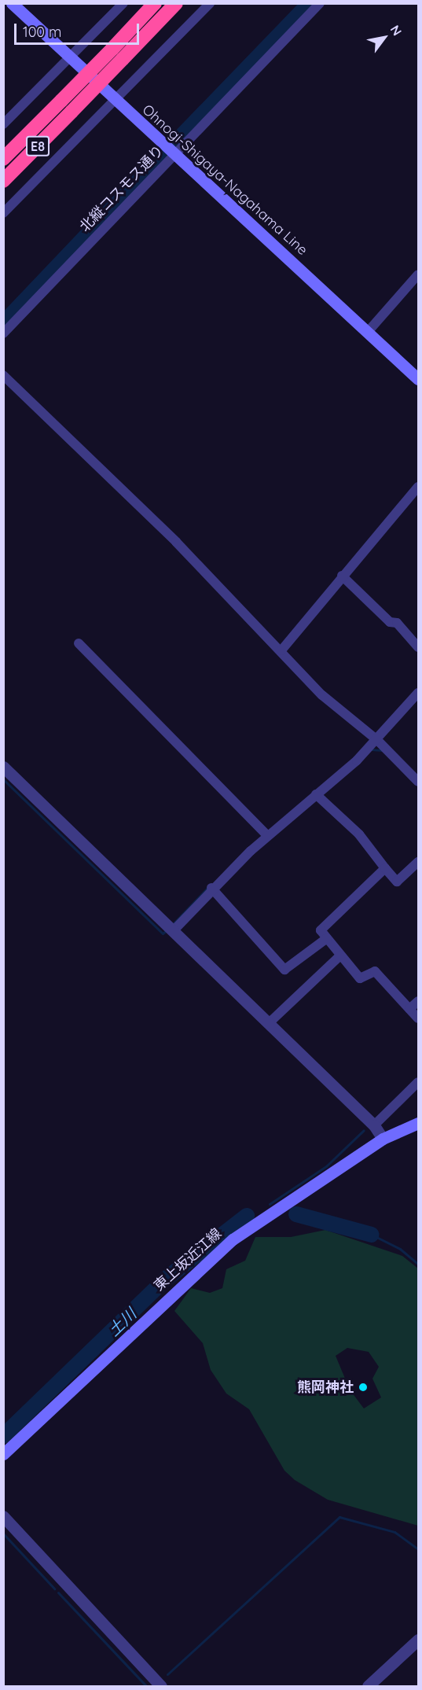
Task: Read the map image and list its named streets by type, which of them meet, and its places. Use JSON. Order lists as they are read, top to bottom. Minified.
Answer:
{"streets":{"highway":["E8"],"main road":["Ohnogi-Shigaya-Nagahama Line","東上坂近江線"],"street":["北縦コスモス通り"]},"crossings":[["Ohnogi-Shigaya-Nagahama Line","北縦コスモス通り"]],"water":["土川"],"places":["熊岡神社"],"scale_bar":"100 m","north":"top right"}
